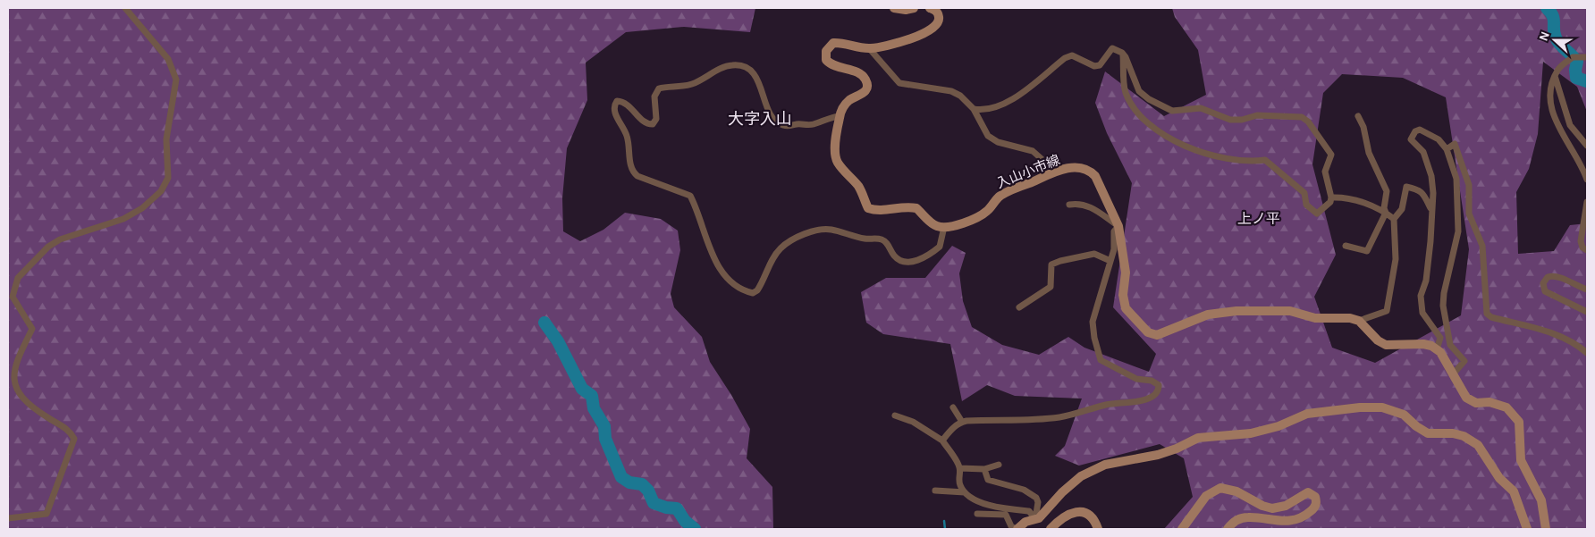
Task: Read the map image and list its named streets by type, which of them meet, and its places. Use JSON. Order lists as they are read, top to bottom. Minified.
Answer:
{"streets":{"main road":["入山小市線"]},"districts":["大字入山","上ノ平"],"north":"left"}
